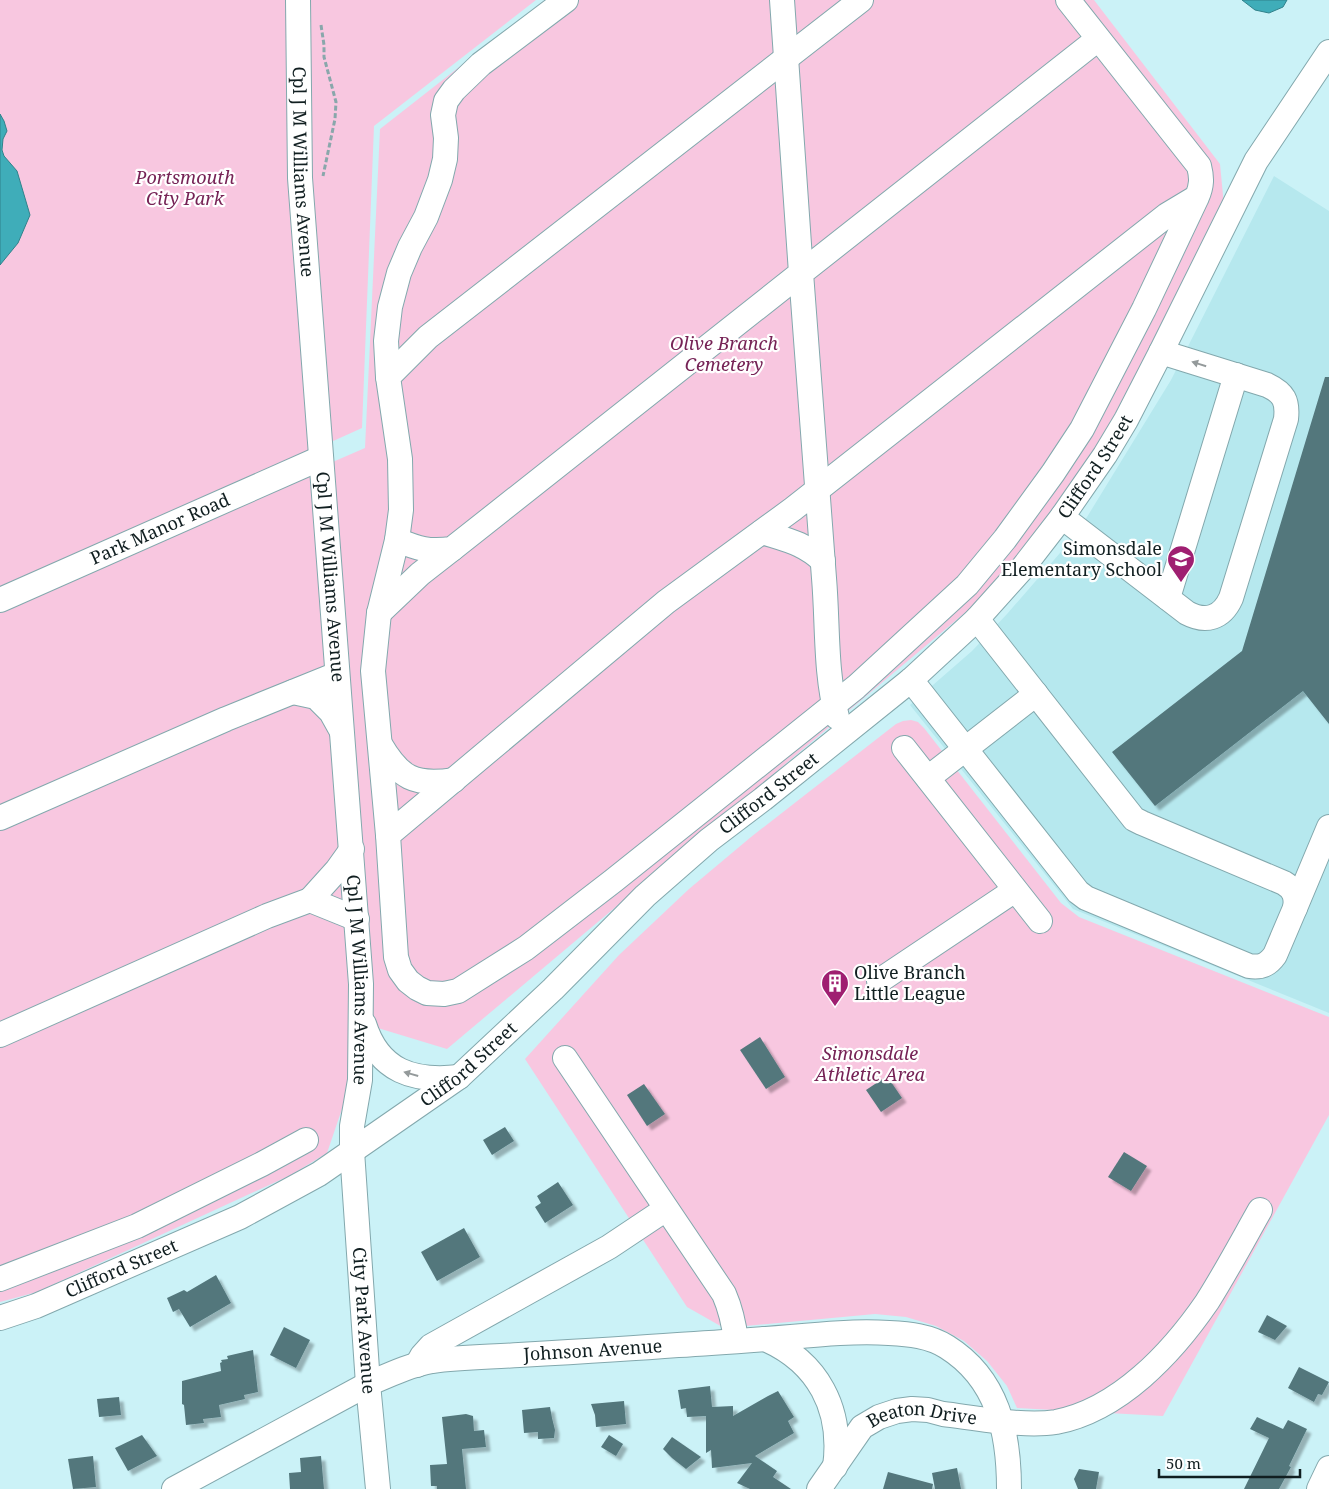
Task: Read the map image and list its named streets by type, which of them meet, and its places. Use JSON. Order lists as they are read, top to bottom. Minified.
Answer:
{"streets":{"street":["Cpl J M Williams Avenue","Clifford Street","Park Manor Road","City Park Avenue","Johnson Avenue","Beaton Drive"]},"crossings":[["Cpl J M Williams Avenue","Clifford Street"],["Cpl J M Williams Avenue","Park Manor Road"],["Cpl J M Williams Avenue","City Park Avenue"],["Clifford Street","City Park Avenue"],["City Park Avenue","Johnson Avenue"],["Johnson Avenue","Beaton Drive"]],"parks":["Portsmouth City Park","Olive Branch Cemetery","Simonsdale Athletic Area"],"places":{"school or university":["Simonsdale Elementary School"],"building":["Olive Branch Little League"]},"scale_bar":"50 m"}
